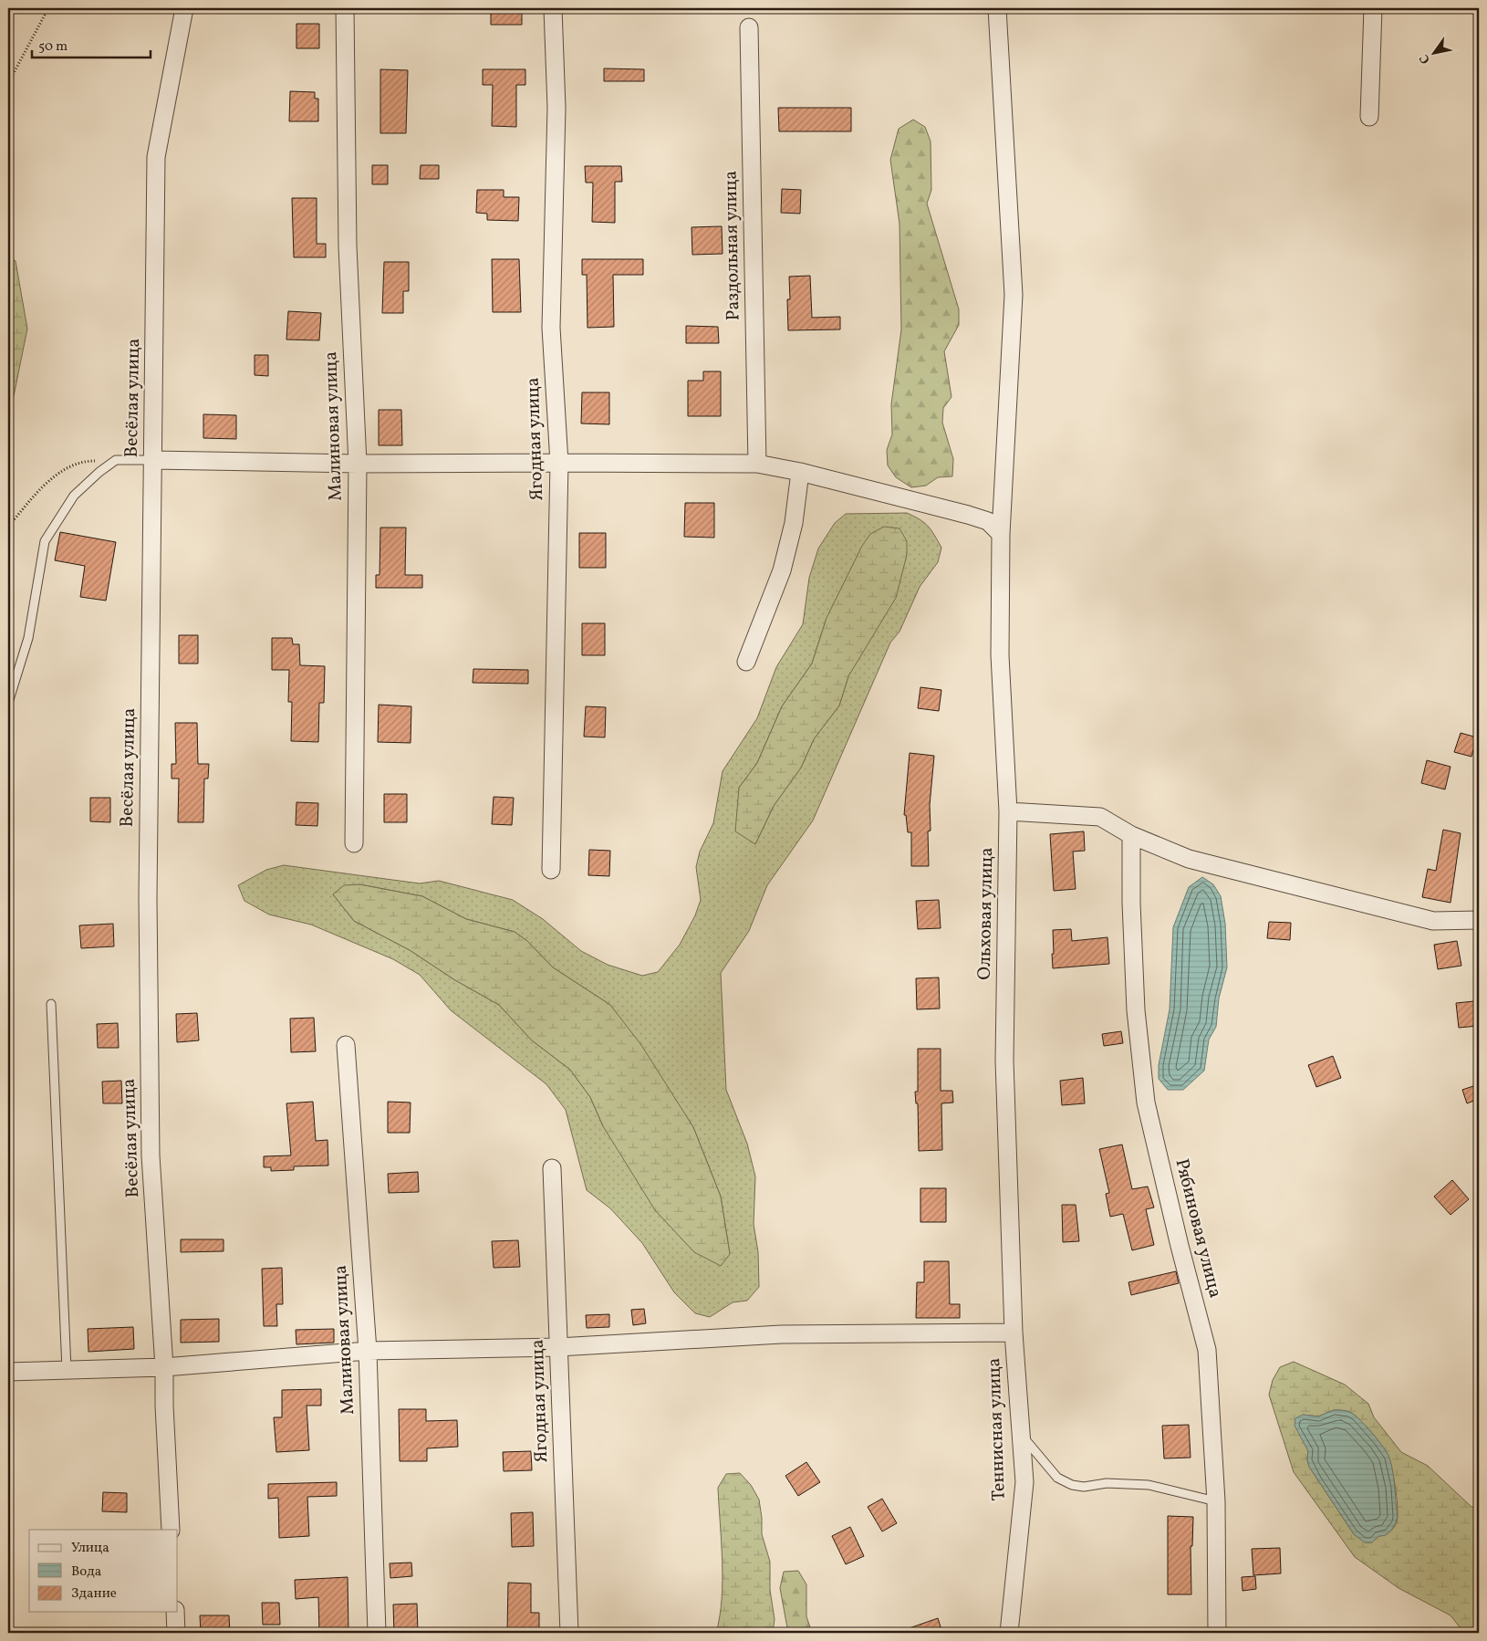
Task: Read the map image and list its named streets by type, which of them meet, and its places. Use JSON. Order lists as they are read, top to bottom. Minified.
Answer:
{"streets":{"street":["Раздольная улица","Весёлая улица","Малиновая улица","Ягодная улица","Ольховая улица","Рябиновая улица","Теннисная улица"]},"crossings":[["Ольховая улица","Теннисная улица"]],"legend":["Улица","Вода","Здание"],"scale_bar":"50 m","north":"bottom left"}
